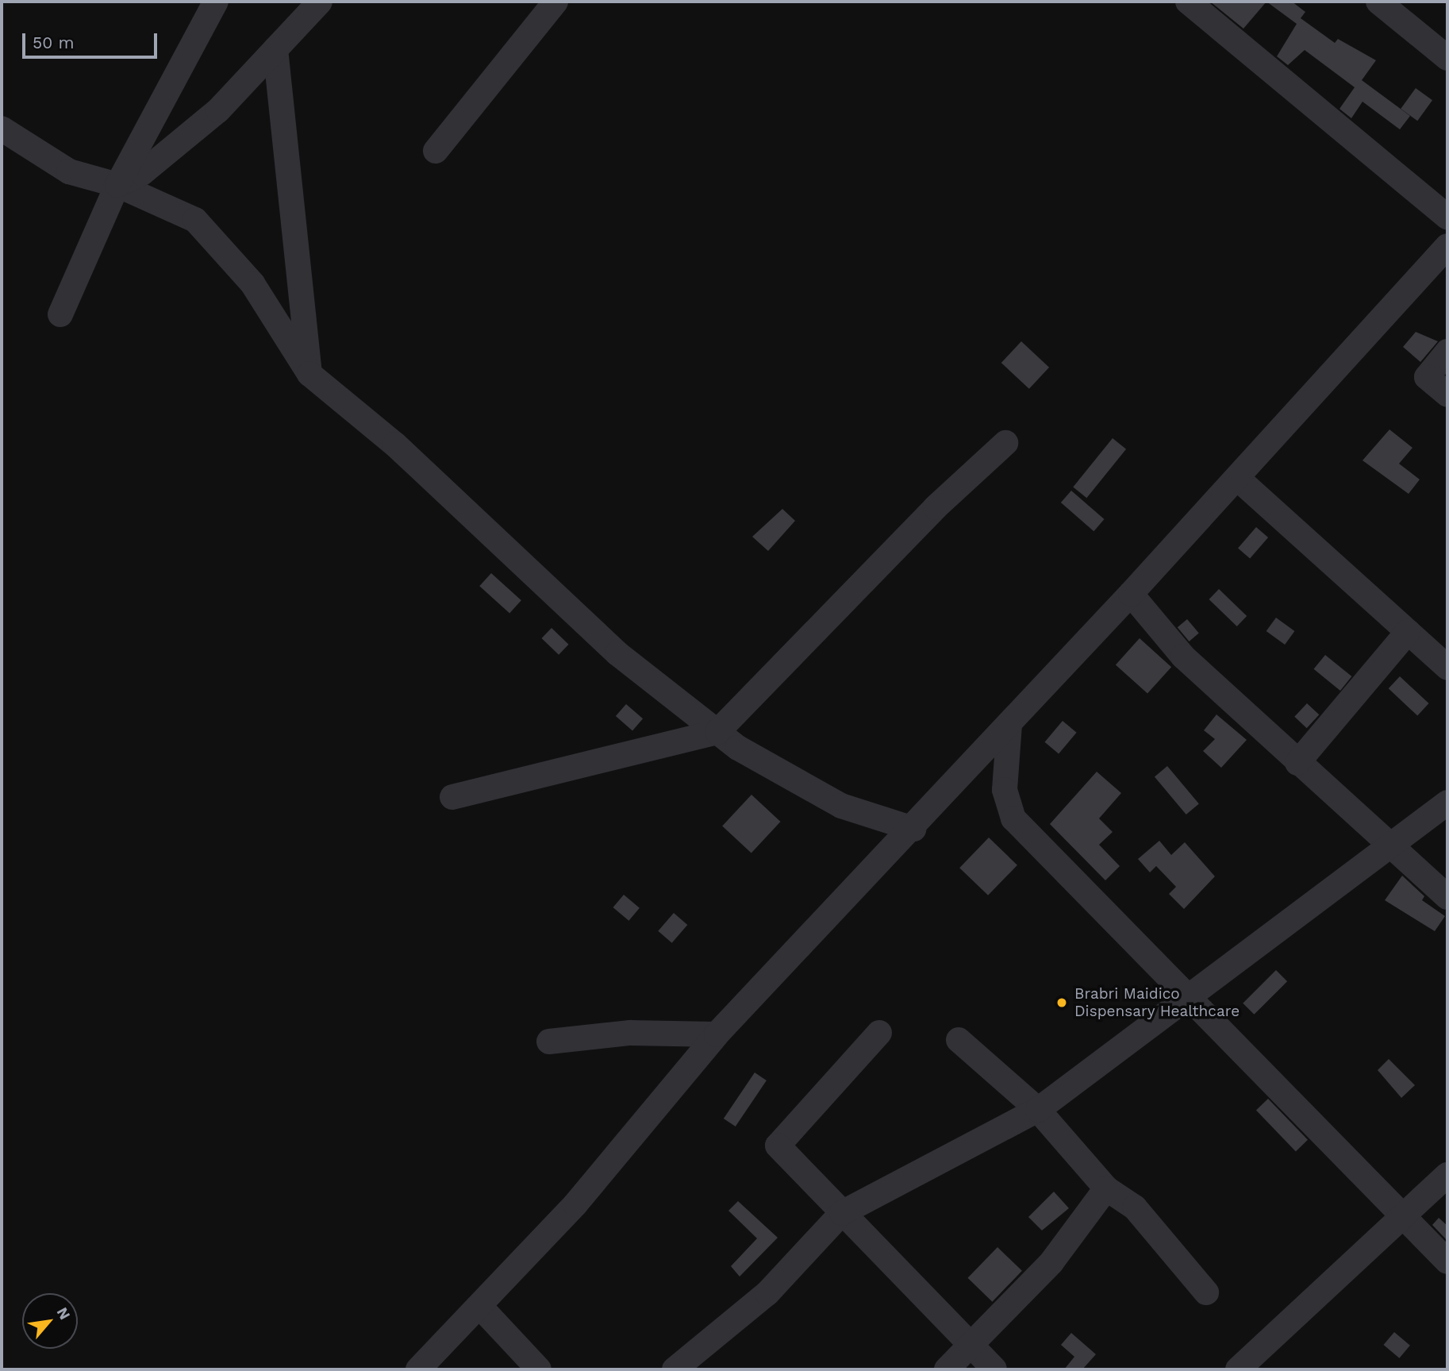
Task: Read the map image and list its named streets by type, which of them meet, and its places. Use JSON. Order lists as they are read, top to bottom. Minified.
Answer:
{"places":["Brabri Maidico Dispensary Healthcare"],"scale_bar":"50 m","north":"top right"}
